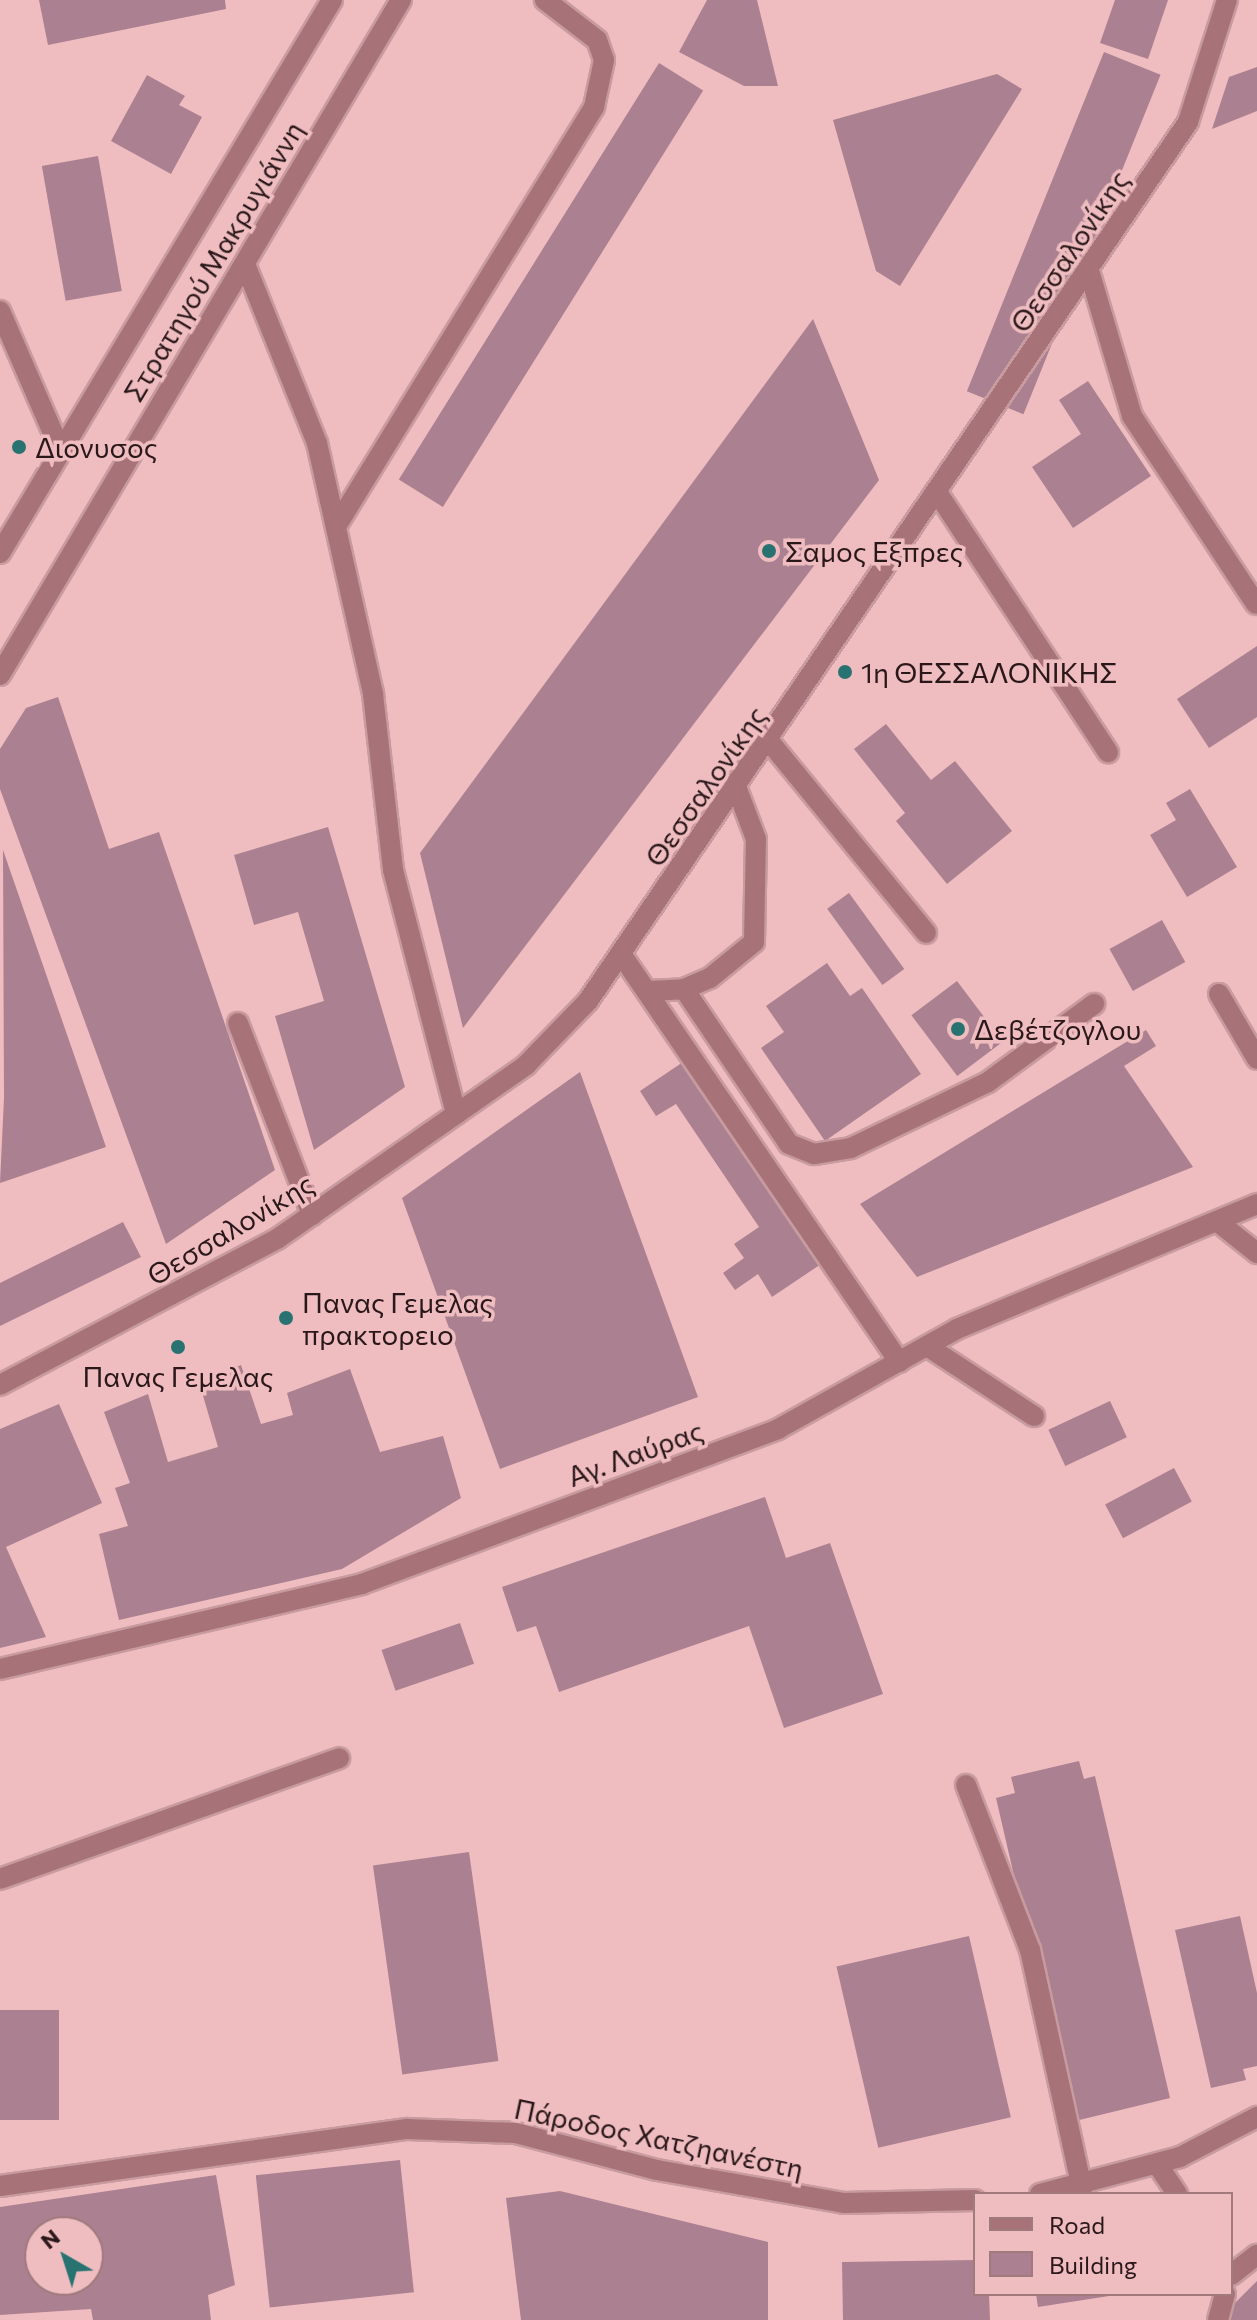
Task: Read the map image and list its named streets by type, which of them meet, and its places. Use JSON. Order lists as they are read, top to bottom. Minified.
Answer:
{"streets":{"street":["Θεσσαλονίκης","Στρατηγού Μακρυγιάννη","Αγ. Λαύρας","Πάροδος Χατζηανέστη"]},"places":["Διονυσος","Σαμος Εξπρες","1η ΘΕΣΣΑΛΟΝΙΚΗΣ","Δεβέτζογλου","Πανας Γεμελας πρακτορειο","Πανας Γεμελας"],"legend":["Road","Building"],"north":"top left"}
